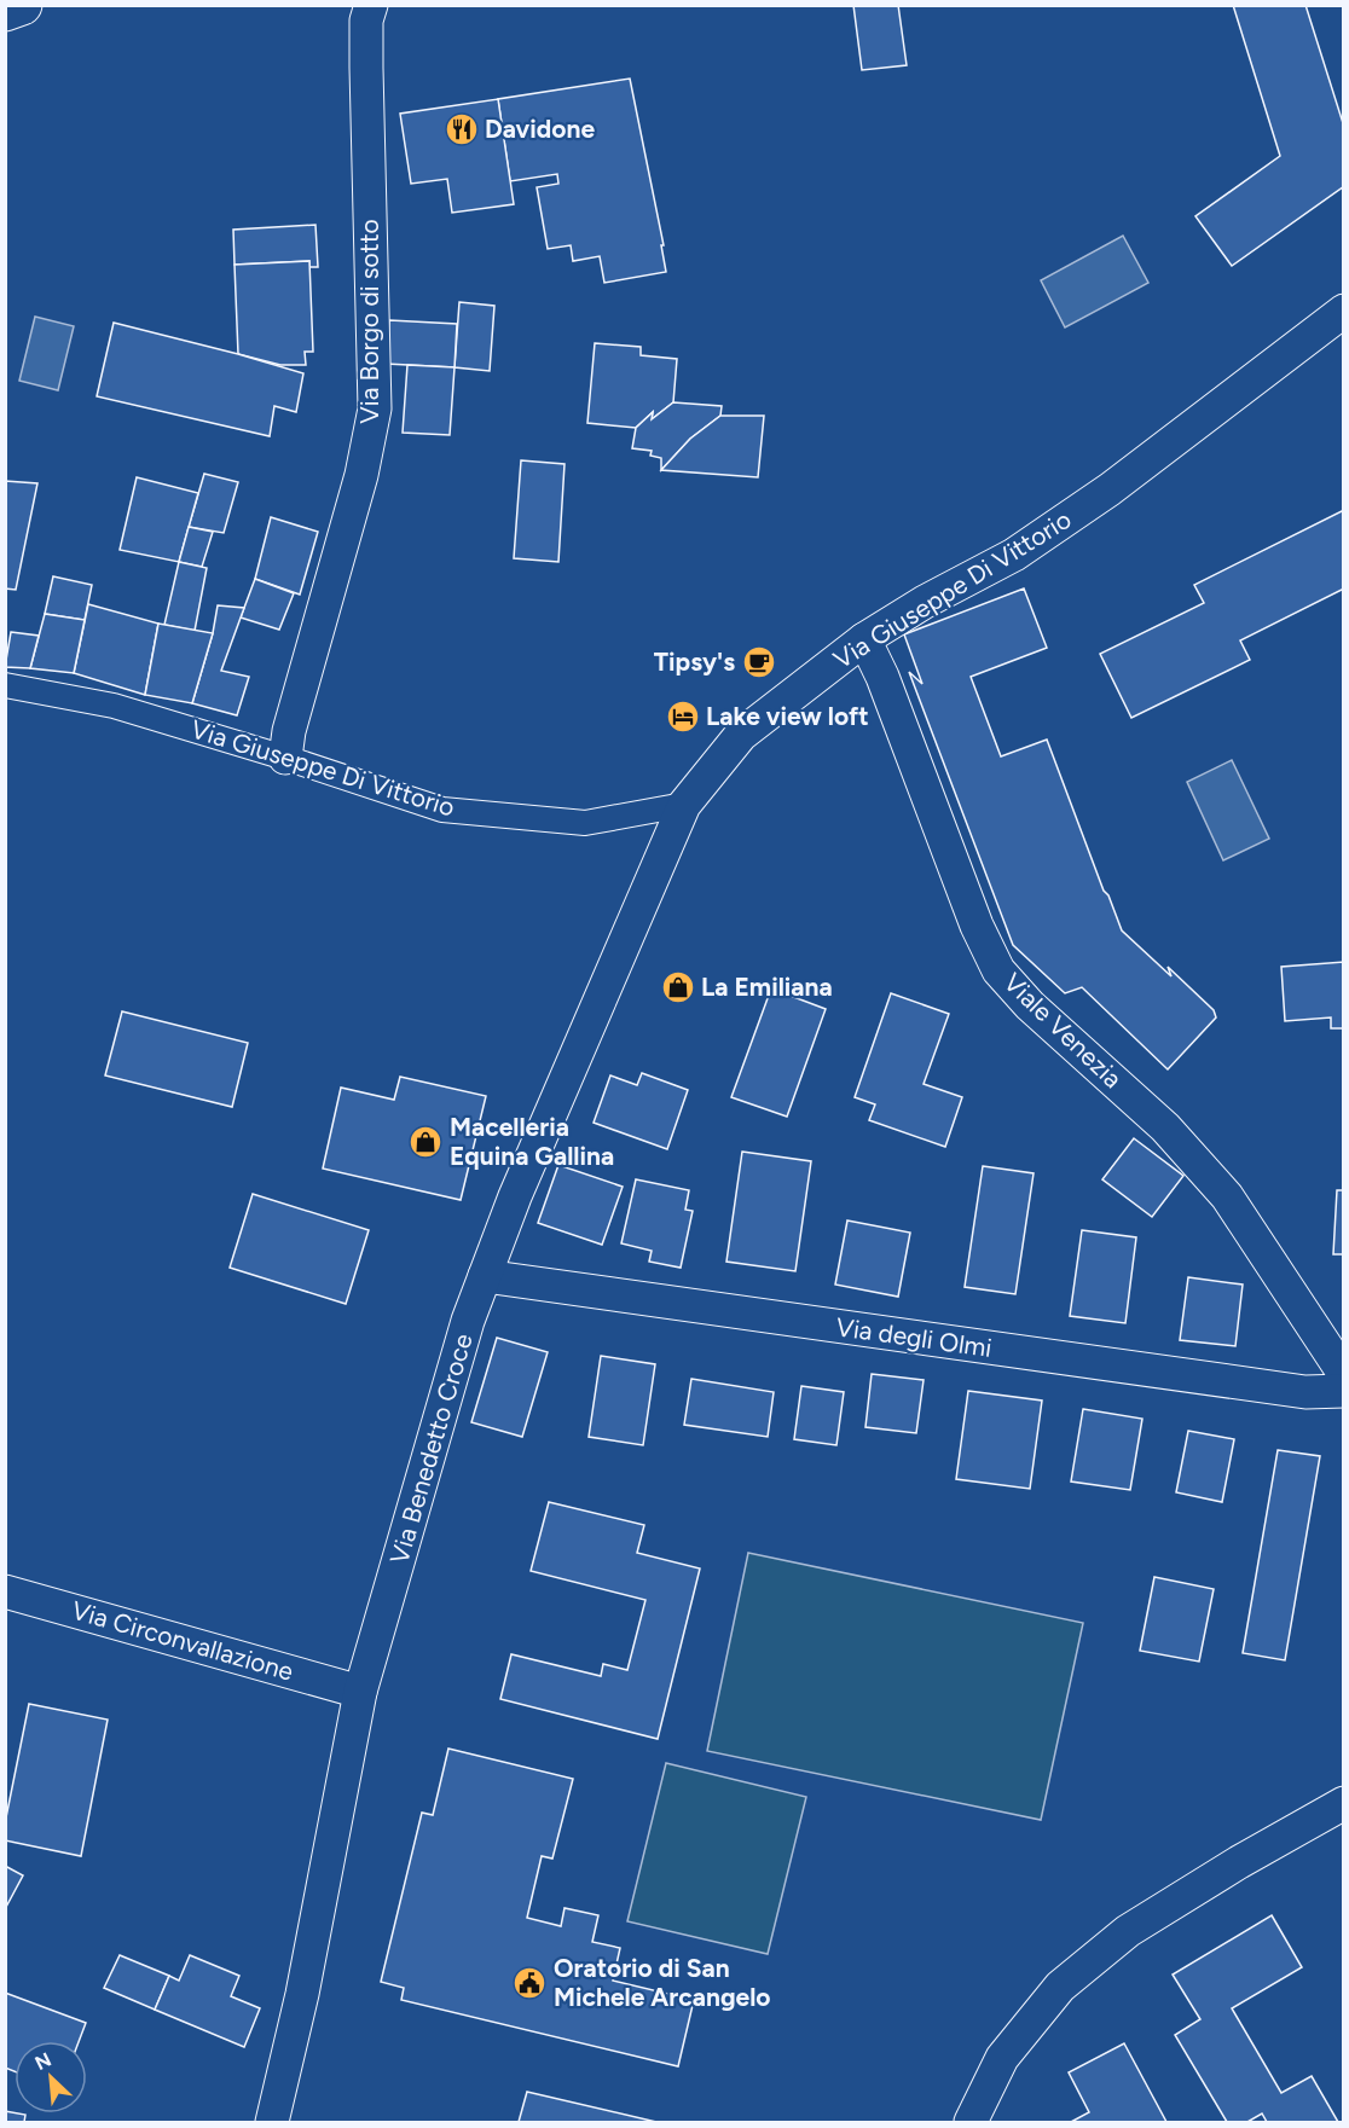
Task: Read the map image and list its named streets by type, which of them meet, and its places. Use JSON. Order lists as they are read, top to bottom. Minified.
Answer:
{"streets":{"street":["Via Borgo di sotto","Via Giuseppe Di Vittorio","Viale Venezia","Via degli Olmi","Via Benedetto Croce","Via Circonvallazione"]},"crossings":[["Via Borgo di sotto","Via Giuseppe Di Vittorio"],["Via Giuseppe Di Vittorio","Viale Venezia"],["Via Giuseppe Di Vittorio","Via Benedetto Croce"],["Via degli Olmi","Via Benedetto Croce"],["Via Benedetto Croce","Via Circonvallazione"]],"places":{"restaurant":["Davidone"],"cafe":["Tipsy's"],"hotel":["Lake view loft"],"shop":["La Emiliana","Macelleria Equina Gallina"],"public building":["Oratorio di San Michele Arcangelo"]},"north":"top left"}
